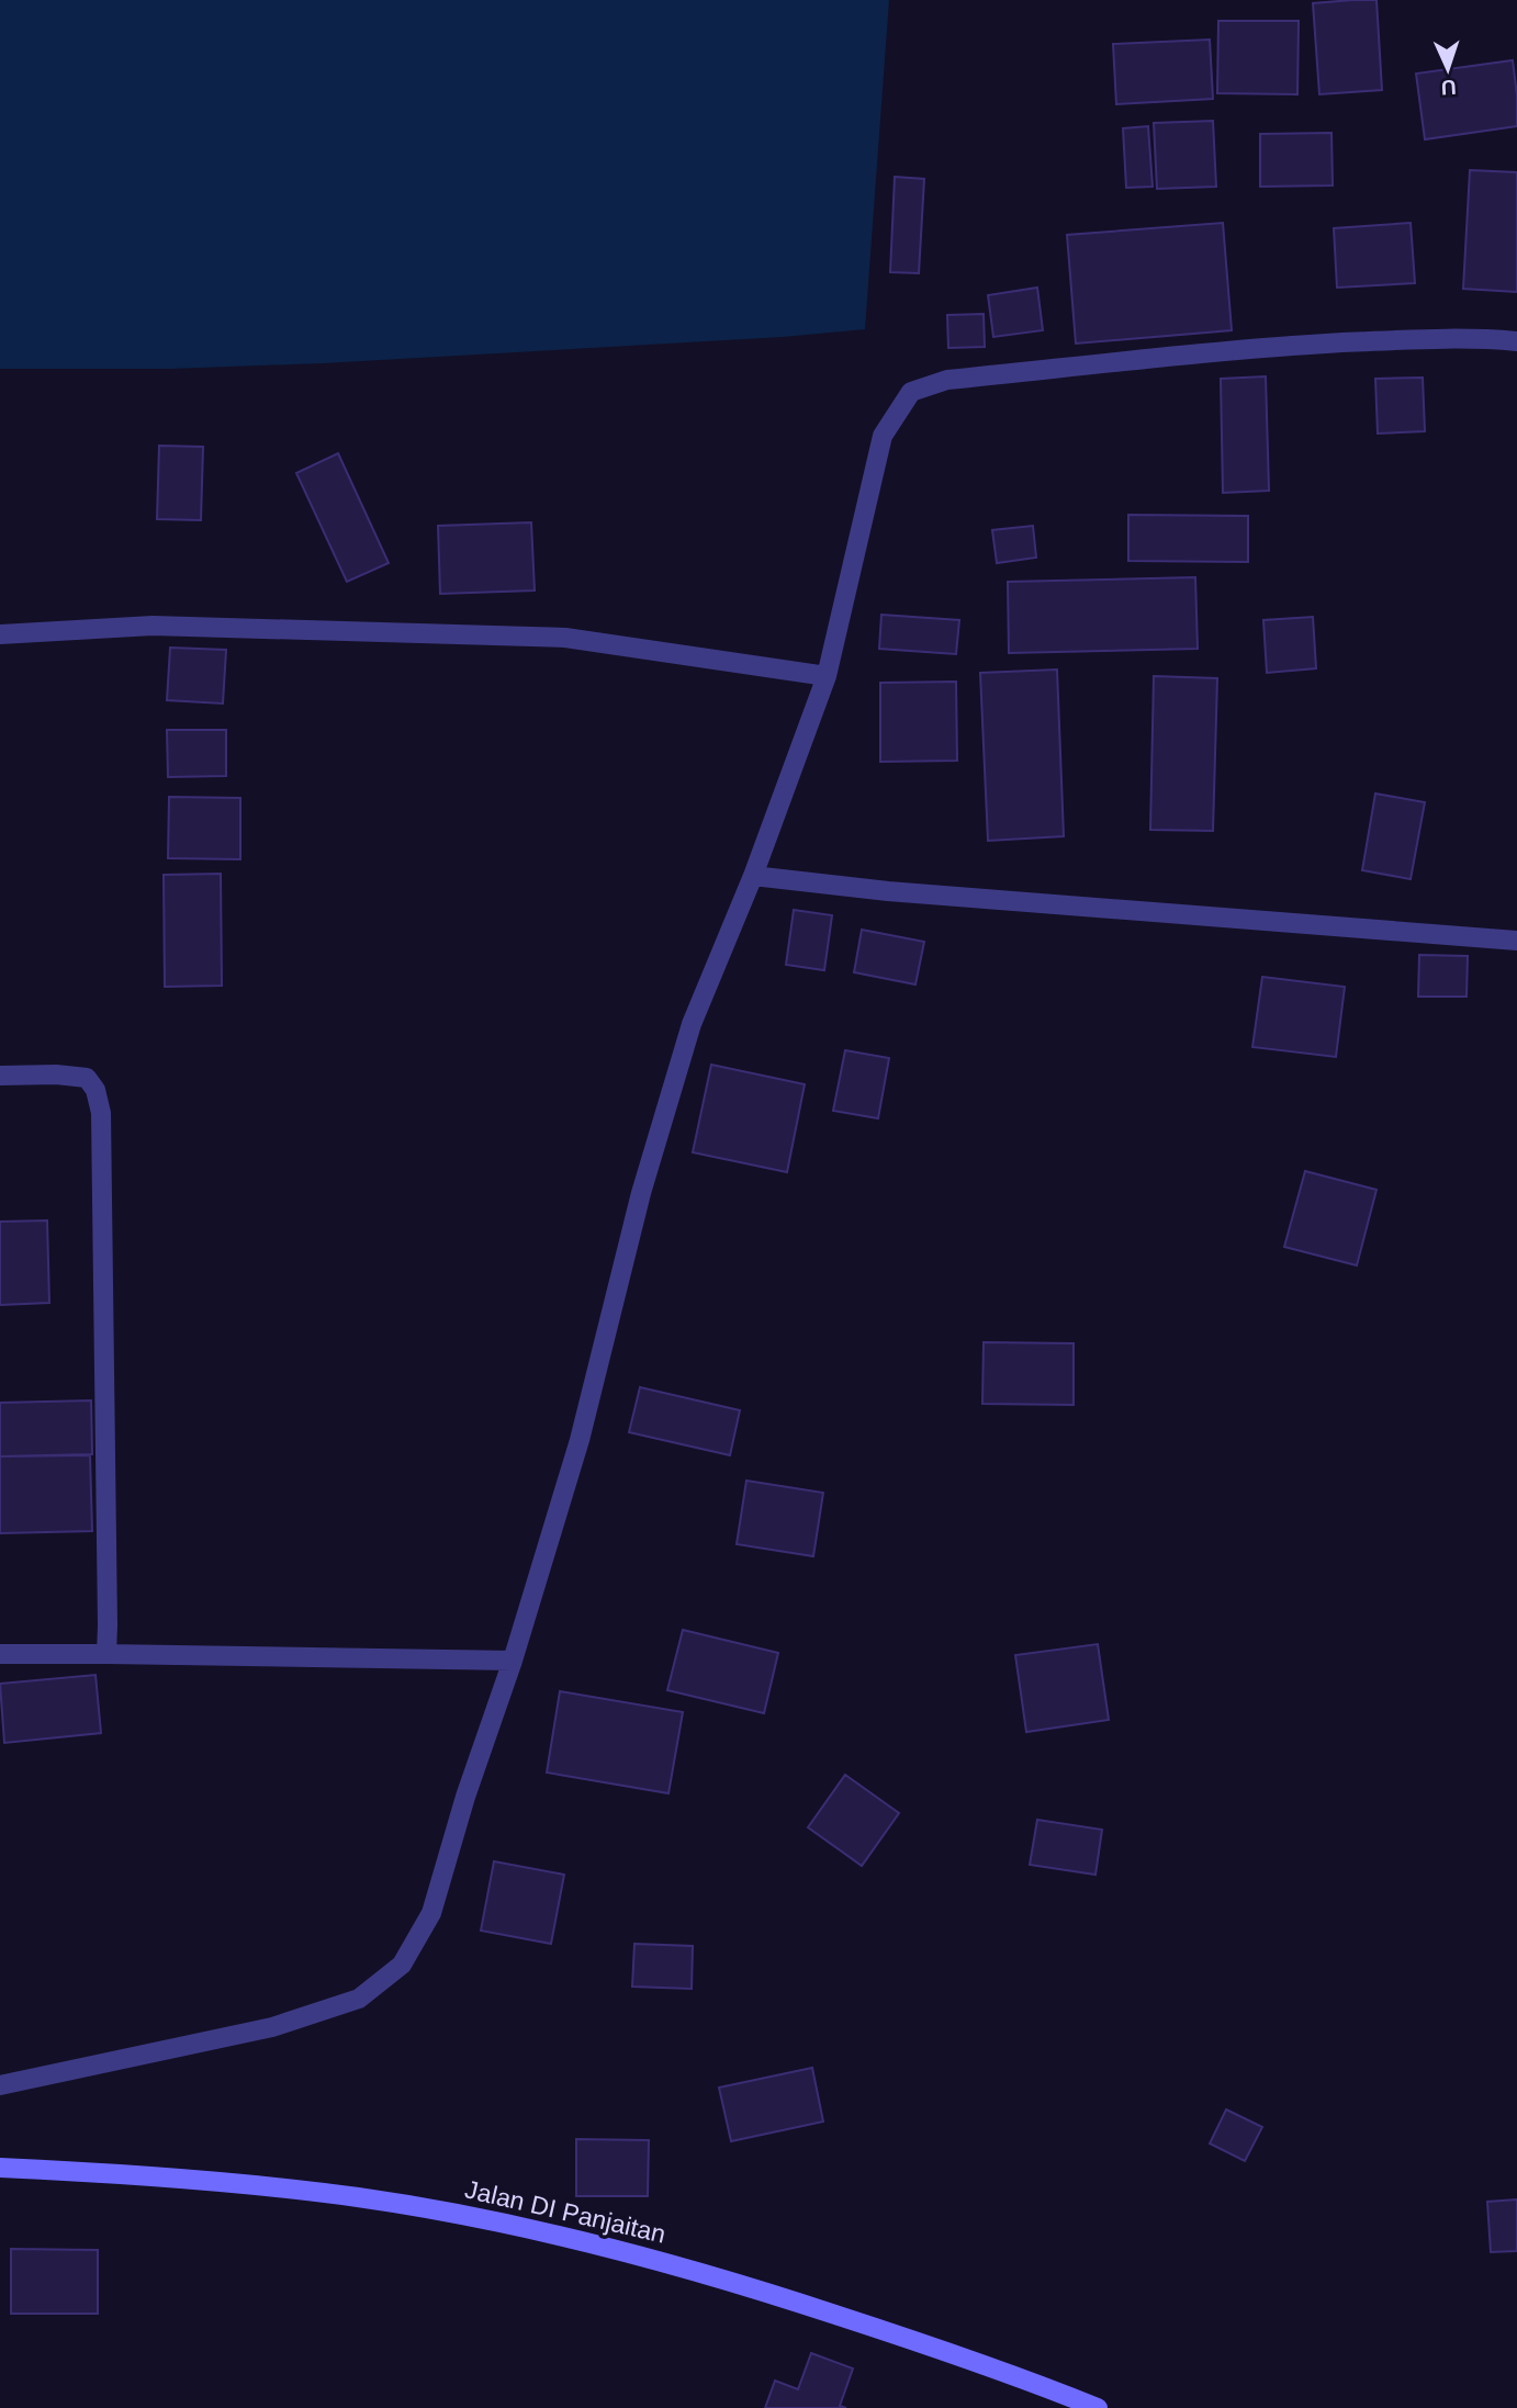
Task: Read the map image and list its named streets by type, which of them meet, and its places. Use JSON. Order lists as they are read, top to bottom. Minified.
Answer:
{"streets":{"main road":["Jalan DI Panjaitan"]},"north":"bottom"}
